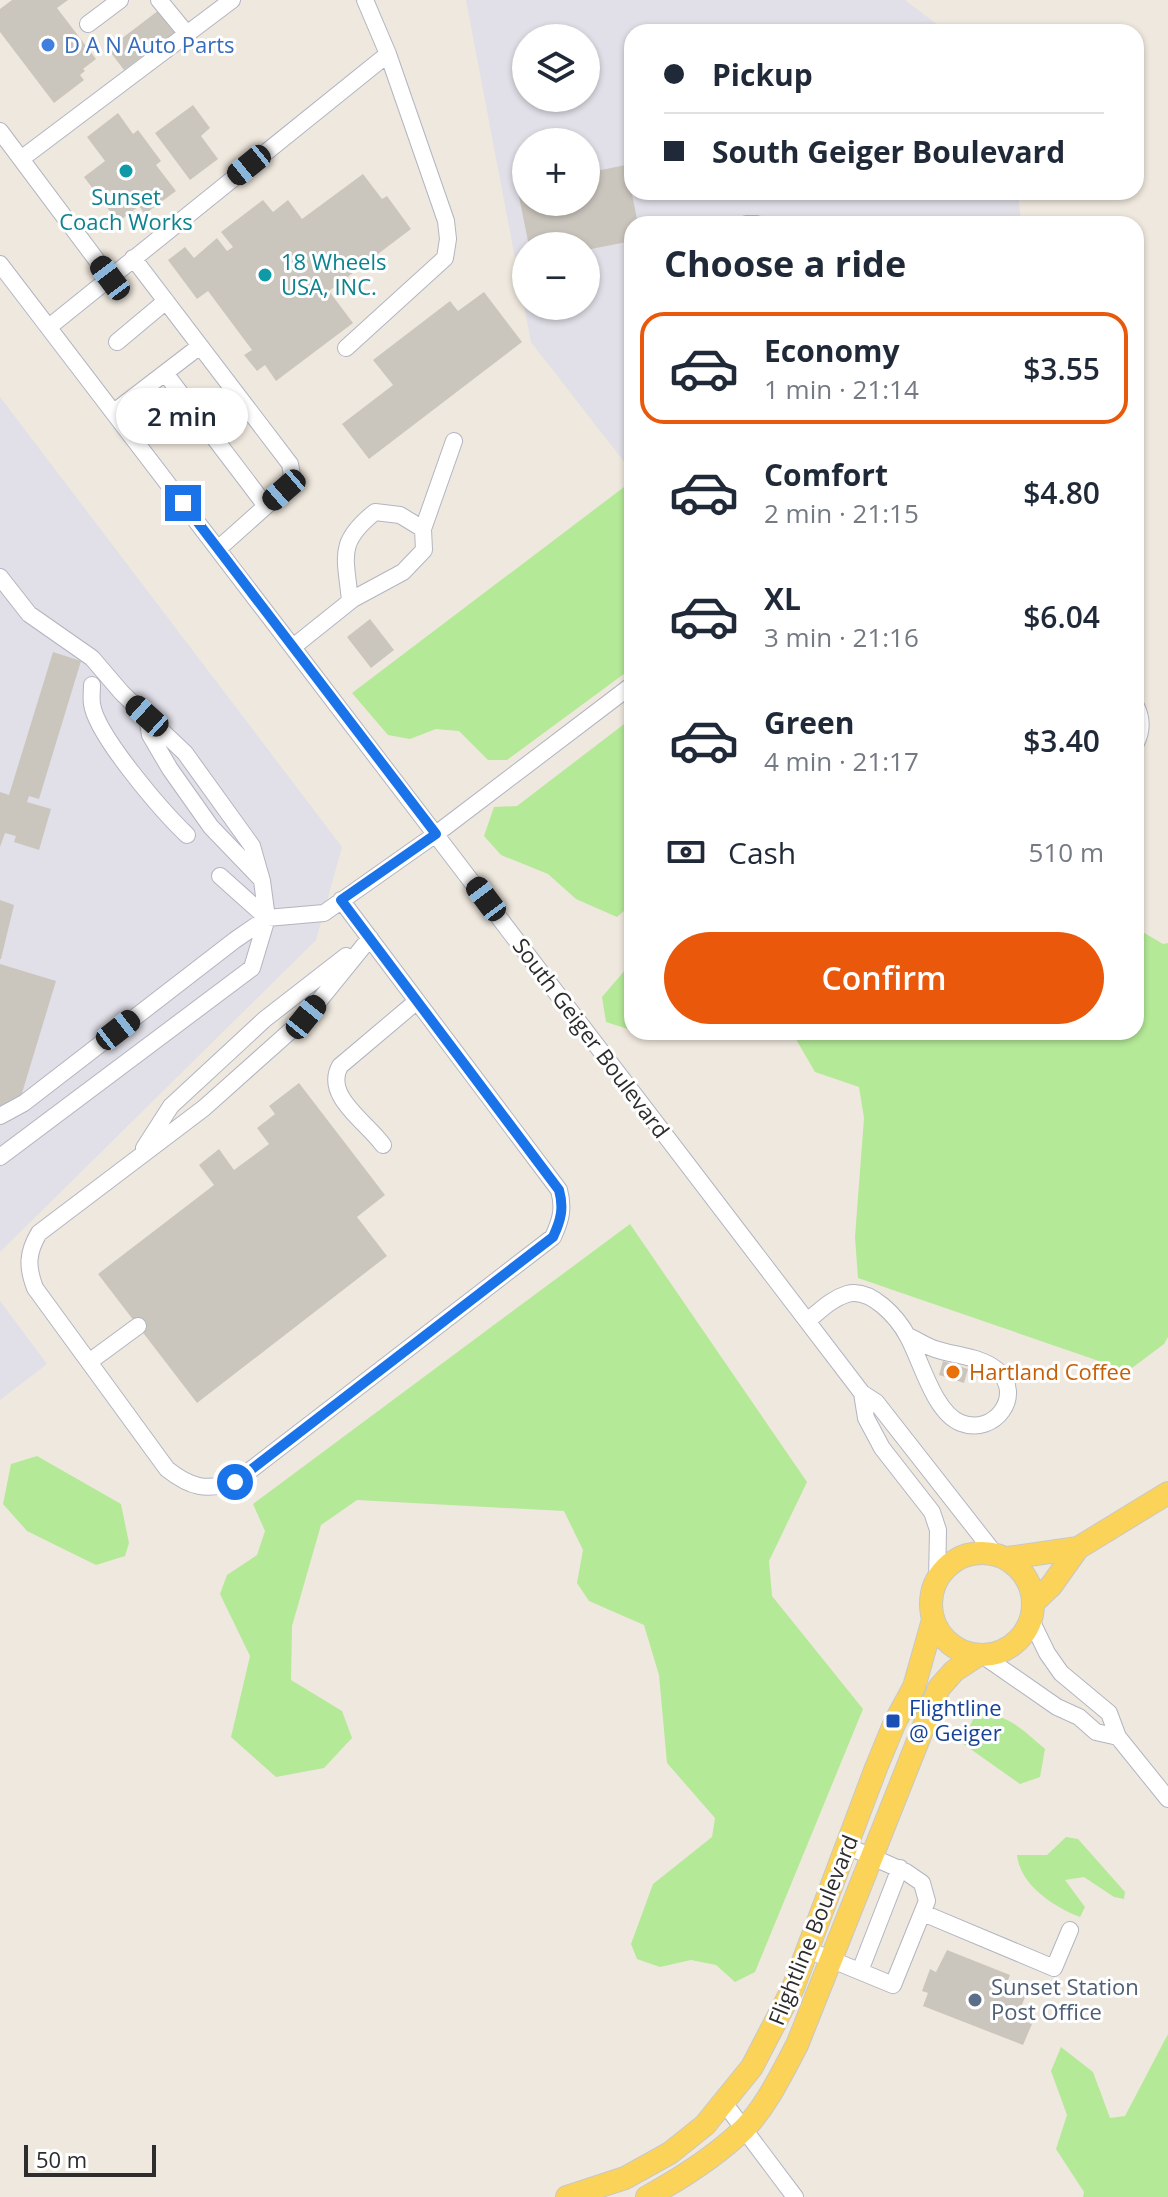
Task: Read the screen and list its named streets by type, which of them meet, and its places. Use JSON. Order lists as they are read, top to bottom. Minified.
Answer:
{"streets":{"main road":["Flightline Boulevard"],"street":["South Geiger Boulevard"]},"crossings":[["South Geiger Boulevard","Flightline Boulevard"]],"places":{"other":["D A N Auto Parts","Sunset Coach Works","18 Wheels USA, INC.","Hartland Coffee","Sunset Station Post Office"],"transit":["Flightline @ Geiger"]},"scale_bar":"50 m","page":{"map_buttons":["+","−"],"banner":["Pickup","South Geiger Boulevard"],"heading":"Choose a ride","list":[{"name":"Economy","note":"1 min · 21:14","value":"$3.55"},{"name":"Comfort","note":"2 min · 21:15","value":"$4.80"},{"name":"XL","note":"3 min · 21:16","value":"$6.04"},{"name":"Green","note":"4 min · 21:17","value":"$3.40"}],"bubble":"2 min","pay":["Cash","510 m"],"buttons":"Confirm","scale":"50 m"}}
